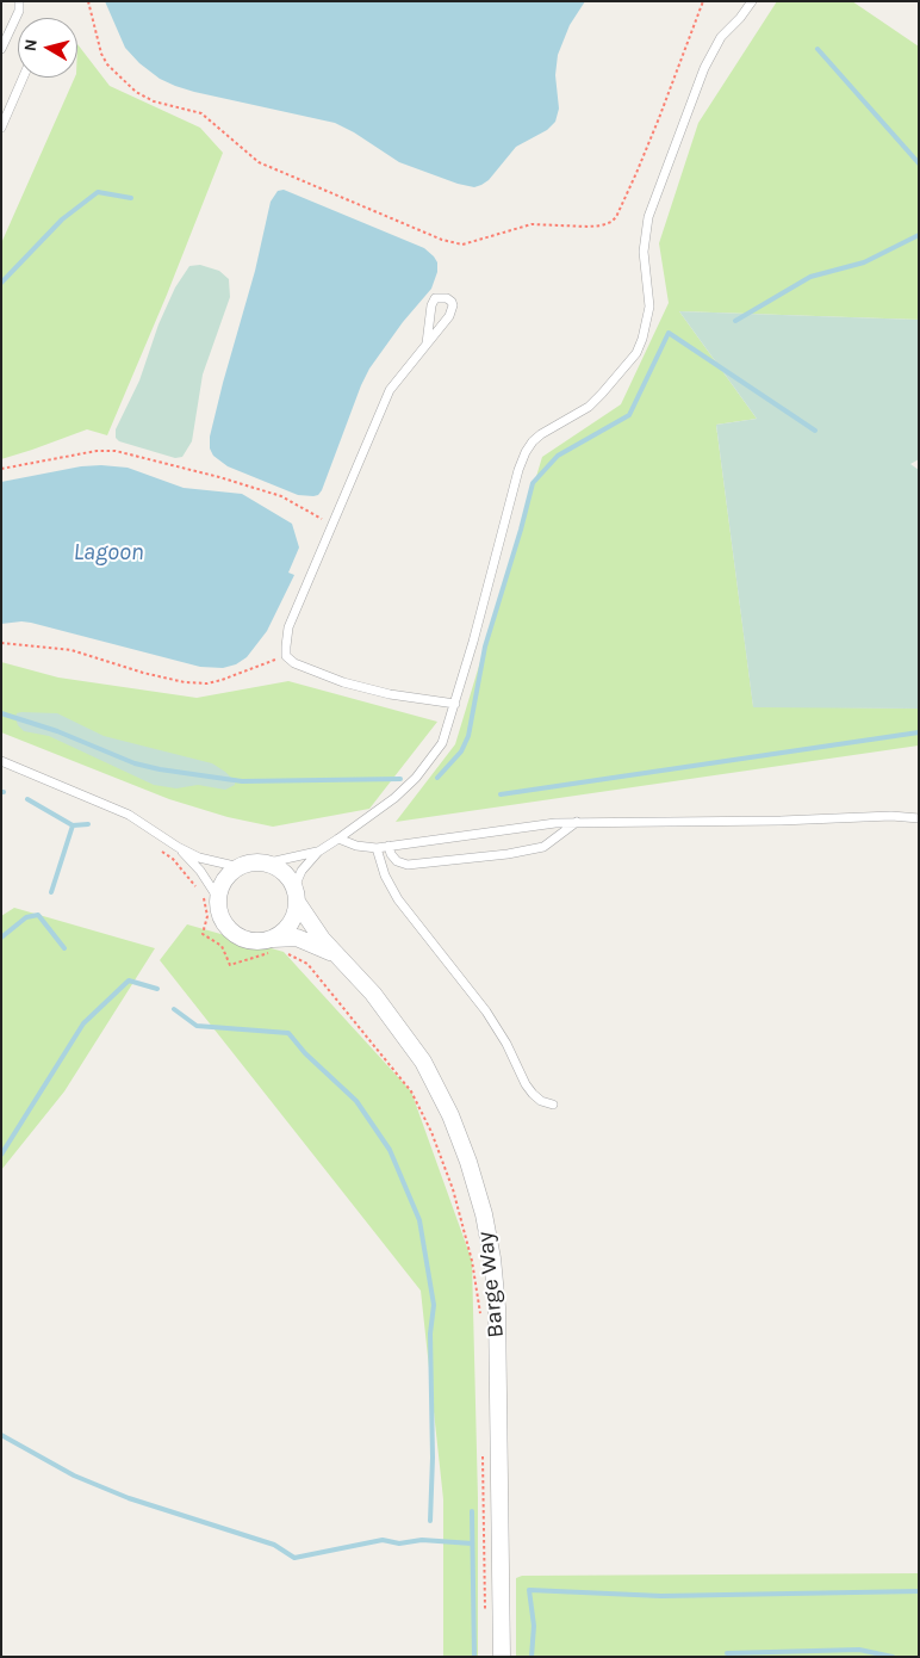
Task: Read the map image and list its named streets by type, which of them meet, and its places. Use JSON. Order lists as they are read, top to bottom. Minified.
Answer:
{"streets":{"street":["Barge Way"]},"water":["Lagoon"],"north":"left"}
